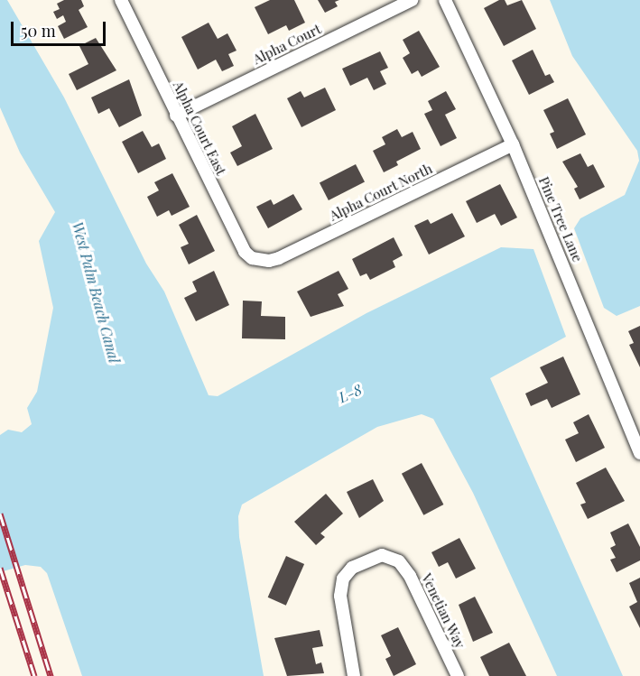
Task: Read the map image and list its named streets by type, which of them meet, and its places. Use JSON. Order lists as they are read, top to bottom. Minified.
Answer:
{"streets":{"street":["Alpha Court","Alpha Court East","Alpha Court North","Pine Tree Lane","Venetian Way"]},"crossings":[["Alpha Court","Alpha Court East"],["Alpha Court East","Alpha Court North"],["Alpha Court North","Pine Tree Lane"]],"water":["West Palm Beach Canal","L-8"],"scale_bar":"50 m"}
